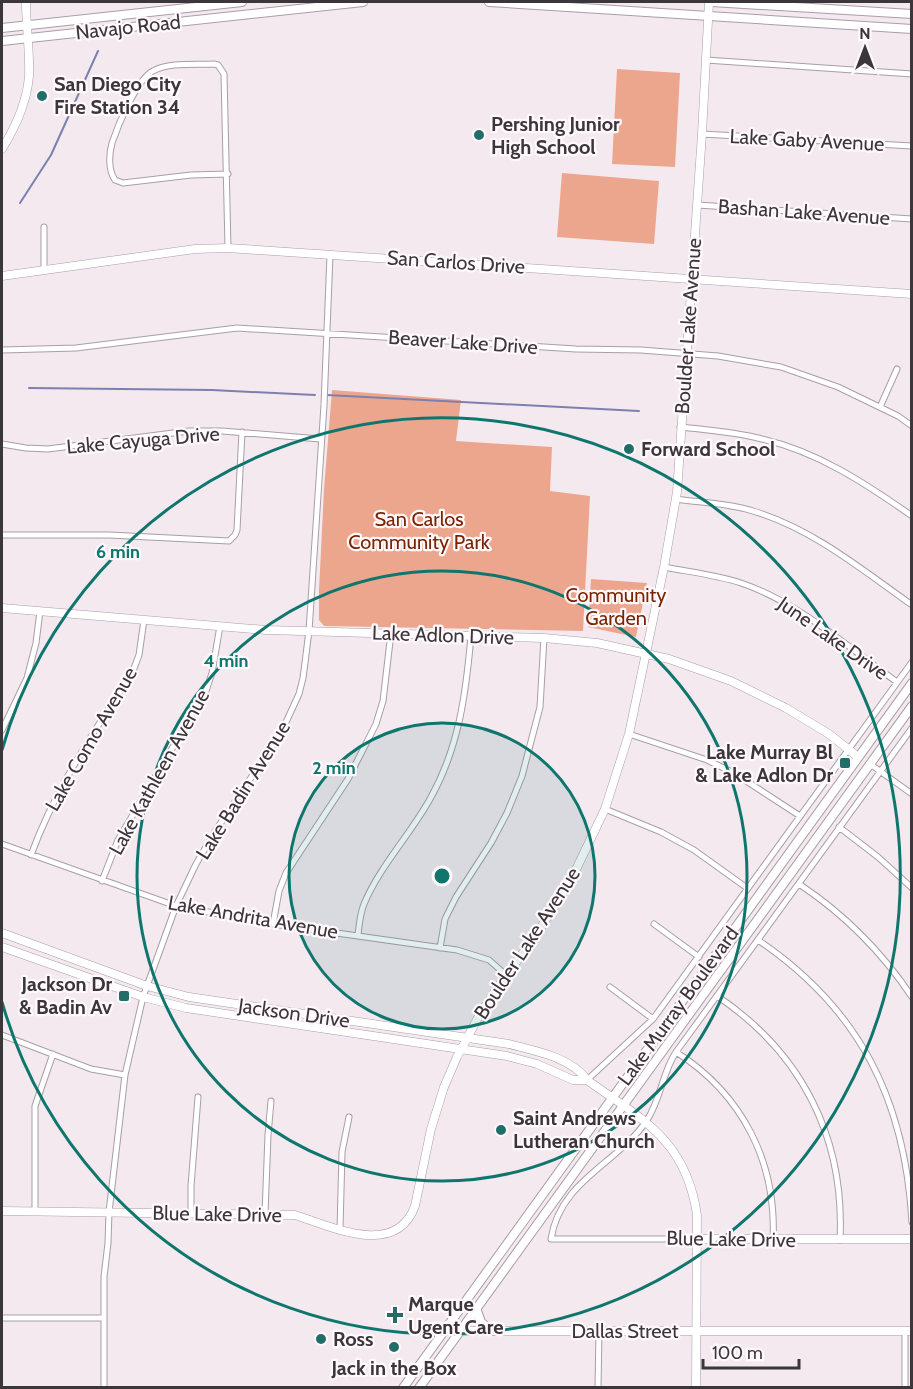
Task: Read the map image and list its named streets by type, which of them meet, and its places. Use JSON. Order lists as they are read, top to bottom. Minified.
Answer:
{"streets":{"main road":["Navajo Road","Lake Murray Boulevard"],"street":["Lake Gaby Avenue","Bashan Lake Avenue","San Carlos Drive","Boulder Lake Avenue","Beaver Lake Drive","Lake Cayuga Drive","Lake Adlon Drive","June Lake Drive","Lake Como Avenue","Lake Kathleen Avenue","Lake Badin Avenue","Lake Andrita Avenue","Jackson Drive","Blue Lake Drive","Dallas Street"]},"crossings":[["Lake Gaby Avenue","Boulder Lake Avenue"],["Bashan Lake Avenue","Boulder Lake Avenue"],["San Carlos Drive","Boulder Lake Avenue"],["San Carlos Drive","Lake Badin Avenue"],["Boulder Lake Avenue","Beaver Lake Drive"],["Boulder Lake Avenue","Lake Adlon Drive"],["Boulder Lake Avenue","June Lake Drive"],["Boulder Lake Avenue","Lake Andrita Avenue"],["Boulder Lake Avenue","Jackson Drive"],["Boulder Lake Avenue","Blue Lake Drive"],["Beaver Lake Drive","Lake Badin Avenue"],["Lake Cayuga Drive","Lake Badin Avenue"],["Lake Adlon Drive","Lake Como Avenue"],["Lake Adlon Drive","Lake Kathleen Avenue"],["Lake Adlon Drive","Lake Badin Avenue"],["Lake Adlon Drive","Lake Murray Boulevard"],["June Lake Drive","Lake Murray Boulevard"],["Lake Como Avenue","Lake Andrita Avenue"],["Lake Kathleen Avenue","Lake Andrita Avenue"],["Lake Badin Avenue","Lake Andrita Avenue"],["Lake Badin Avenue","Jackson Drive"],["Lake Badin Avenue","Blue Lake Drive"],["Lake Murray Boulevard","Jackson Drive"],["Lake Murray Boulevard","Blue Lake Drive"],["Lake Murray Boulevard","Dallas Street"],["Jackson Drive","Blue Lake Drive"],["Jackson Drive","Dallas Street"]],"parks":["San Carlos Community Park","Community Garden"],"places":{"other":["San Diego City Fire Station 34","Pershing Junior High School","Forward School","Saint Andrews Lutheran Church","Ross","Jack in the Box"],"transit":["Lake Murray Bl & Lake Adlon Dr","Jackson Dr & Badin Av"],"health":["Marque Ugent Care"]},"scale_bar":"100 m","north":"top","rings":["6 min","4 min","2 min"]}
